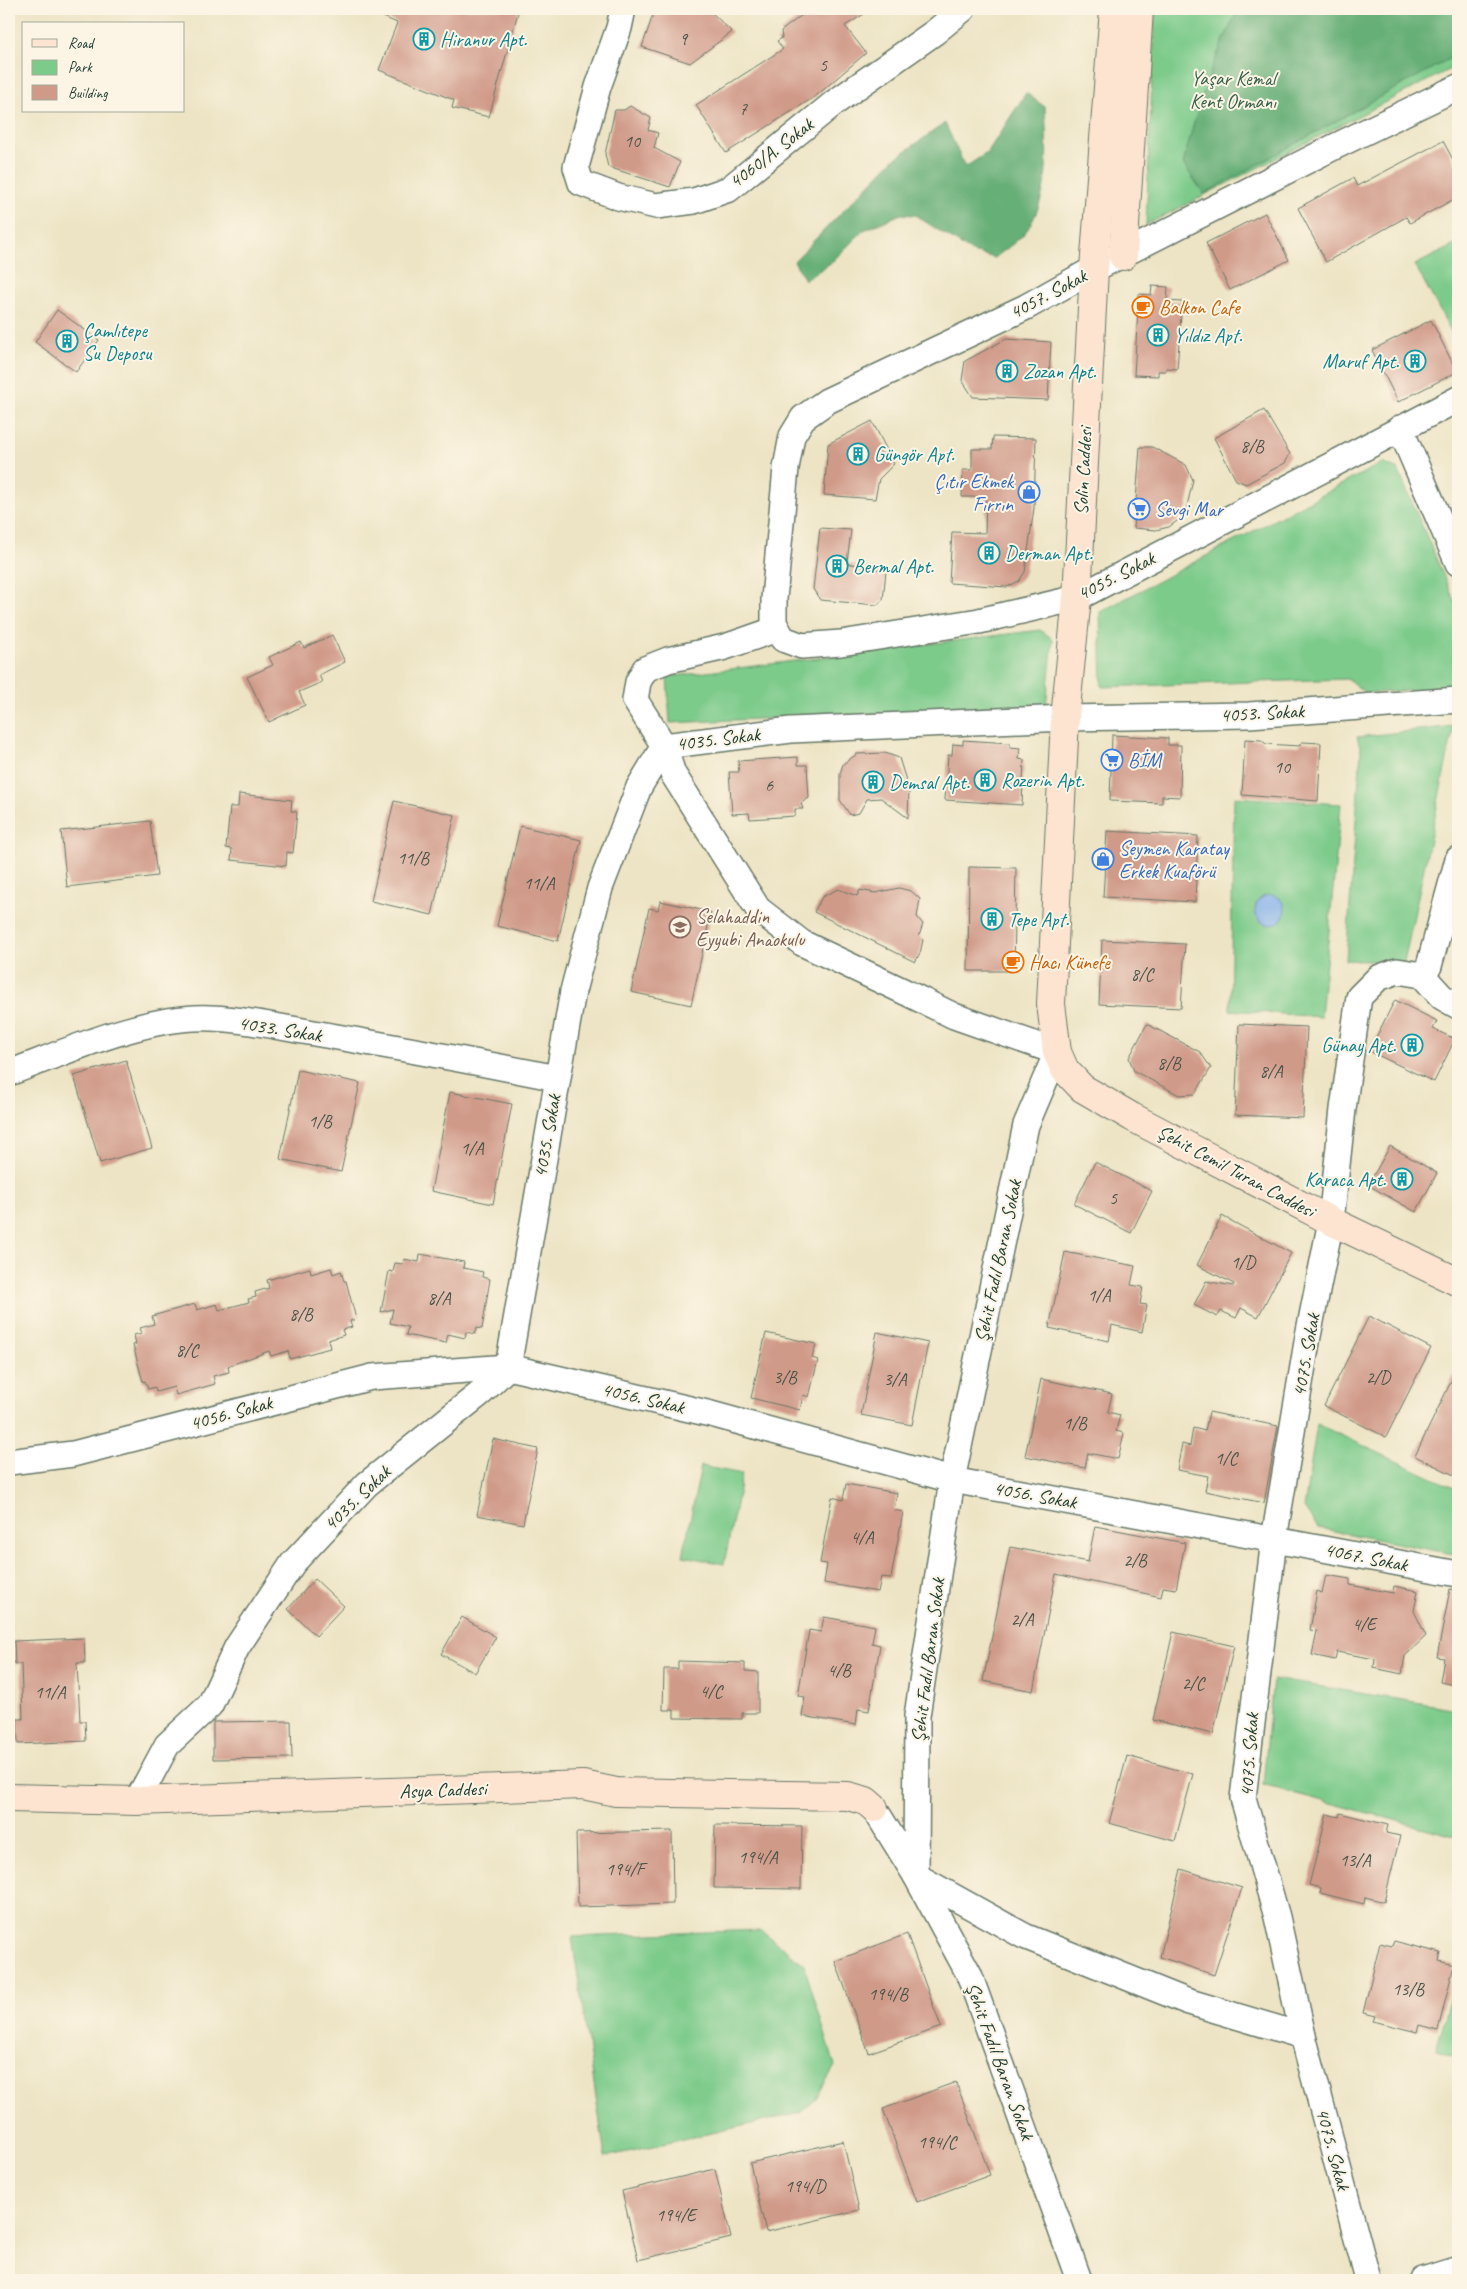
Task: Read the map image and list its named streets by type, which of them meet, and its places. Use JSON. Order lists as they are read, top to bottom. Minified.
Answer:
{"streets":{"street":["4060/A. Sokak","4057. Sokak","Solin Caddesi","4055. Sokak","4053. Sokak","4035. Sokak","4033. Sokak","Şehit Cemil Turan Caddesi","Şehit Fadıl Baran Sokak","4075. Sokak","4056. Sokak","4067. Sokak","Asya Caddesi"]},"crossings":[["4057. Sokak","Solin Caddesi"],["4057. Sokak","4055. Sokak"],["Solin Caddesi","4055. Sokak"],["Solin Caddesi","4053. Sokak"],["Solin Caddesi","4035. Sokak"],["Solin Caddesi","Şehit Cemil Turan Caddesi"],["Solin Caddesi","Şehit Fadıl Baran Sokak"],["4053. Sokak","4035. Sokak"],["4035. Sokak","4033. Sokak"],["4035. Sokak","4056. Sokak"],["4035. Sokak","Asya Caddesi"],["Şehit Cemil Turan Caddesi","Şehit Fadıl Baran Sokak"],["Şehit Cemil Turan Caddesi","4075. Sokak"],["Şehit Fadıl Baran Sokak","4056. Sokak"],["4075. Sokak","4056. Sokak"],["4075. Sokak","4067. Sokak"],["4056. Sokak","4067. Sokak"]],"parks":["Yaşar Kemal Kent Ormanı"],"places":{"building":["Hiranur Apt.","Yıldız Apt.","Çamlıtepe Su Deposu","Maruf Apt.","Zozan Apt.","Güngör Apt.","Derman Apt.","Bermal Apt.","Rozerin Apt.","Demsal Apt.","Tepe Apt.","Günay Apt.","Karaca Apt."],"cafe":["Balkon Cafe","Hacı Künefe"],"shop":["Çıtır Ekmek Fırrın","Seymen Karatay Erkek Kuaförü"],"supermarket":["Sevgi Mar","BİM"],"school or university":["Selahaddin Eyyubi Anaokulu"]},"house_numbers":["9","5","7","10","8/B","10","6","11/B","11/A","8/C","8/B","8/A","1/B","1/A","5","1/D","1/A","8/A","8/B","8/C","3/B","2/D","3/A","1/B","1/C","4/A","2/B","2/A","4/E","4/B","2/C","4/C","11/A","194/A","13/A","194/F","13/B","194/B","194/C","194/D","194/E"],"legend":["Road","Park","Building"]}
